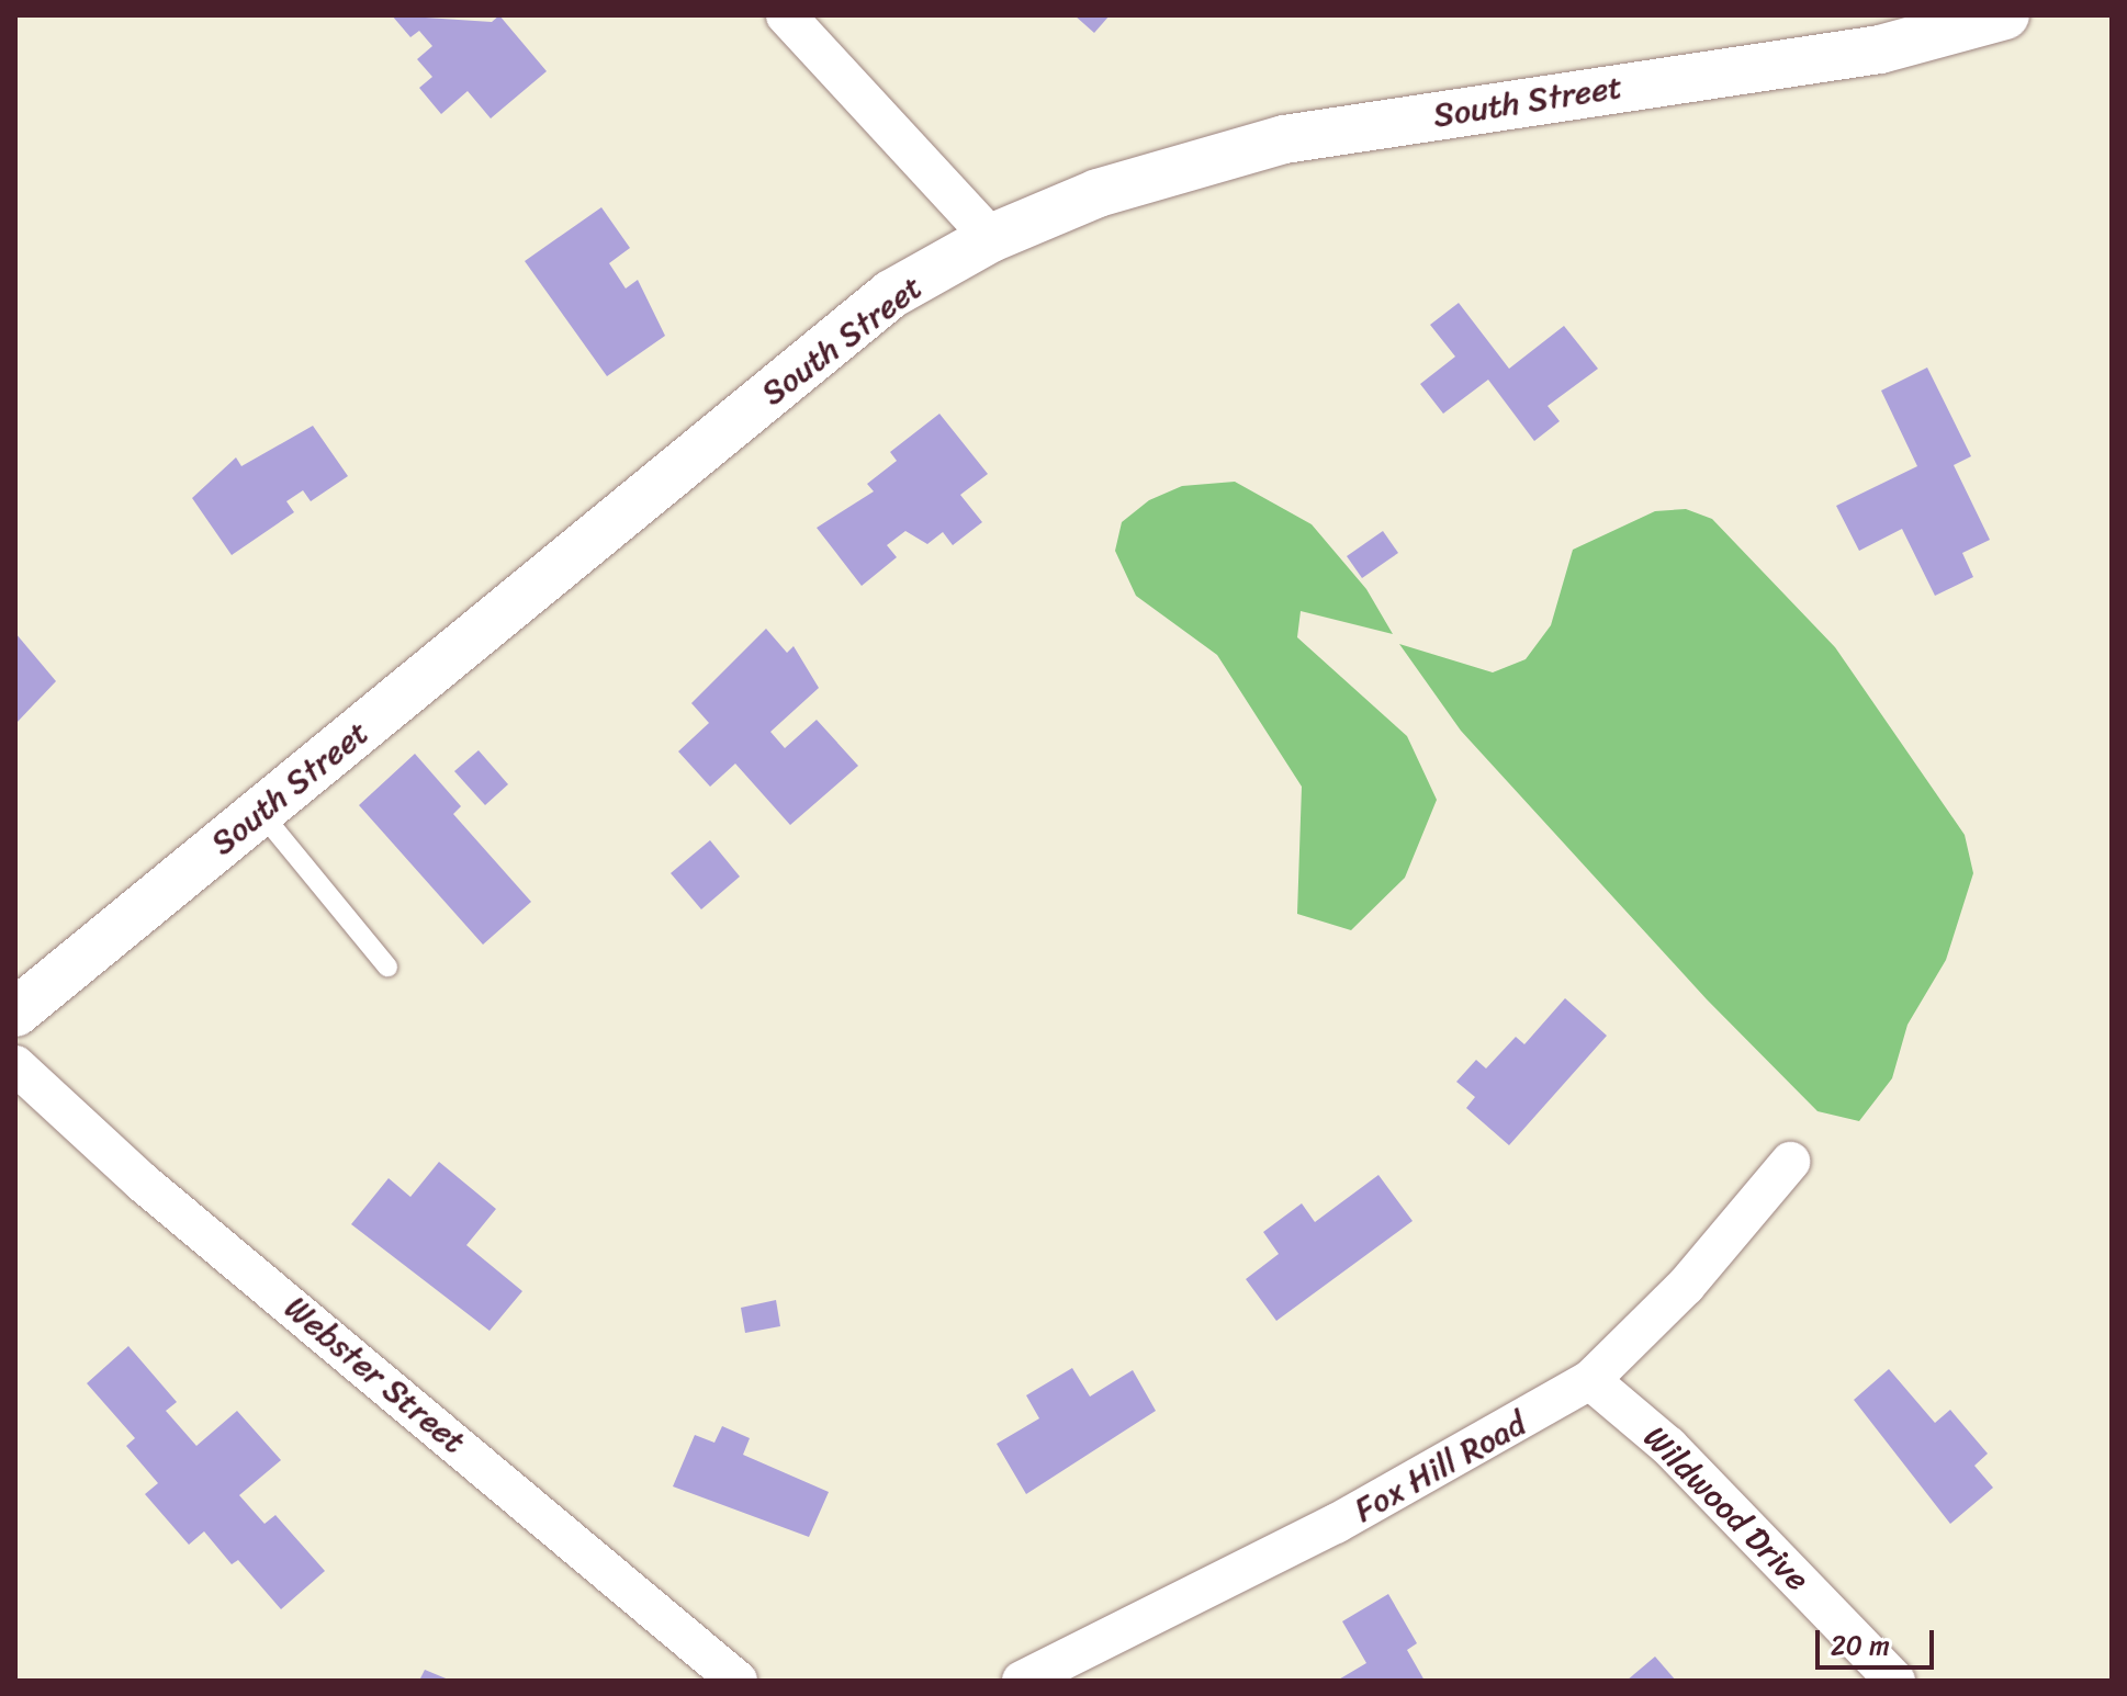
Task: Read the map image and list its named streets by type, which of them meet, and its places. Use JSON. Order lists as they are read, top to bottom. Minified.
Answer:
{"streets":{"street":["South Street","Webster Street","Fox Hill Road","Wildwood Drive"]},"crossings":[["Fox Hill Road","Wildwood Drive"]],"scale_bar":"20 m"}
